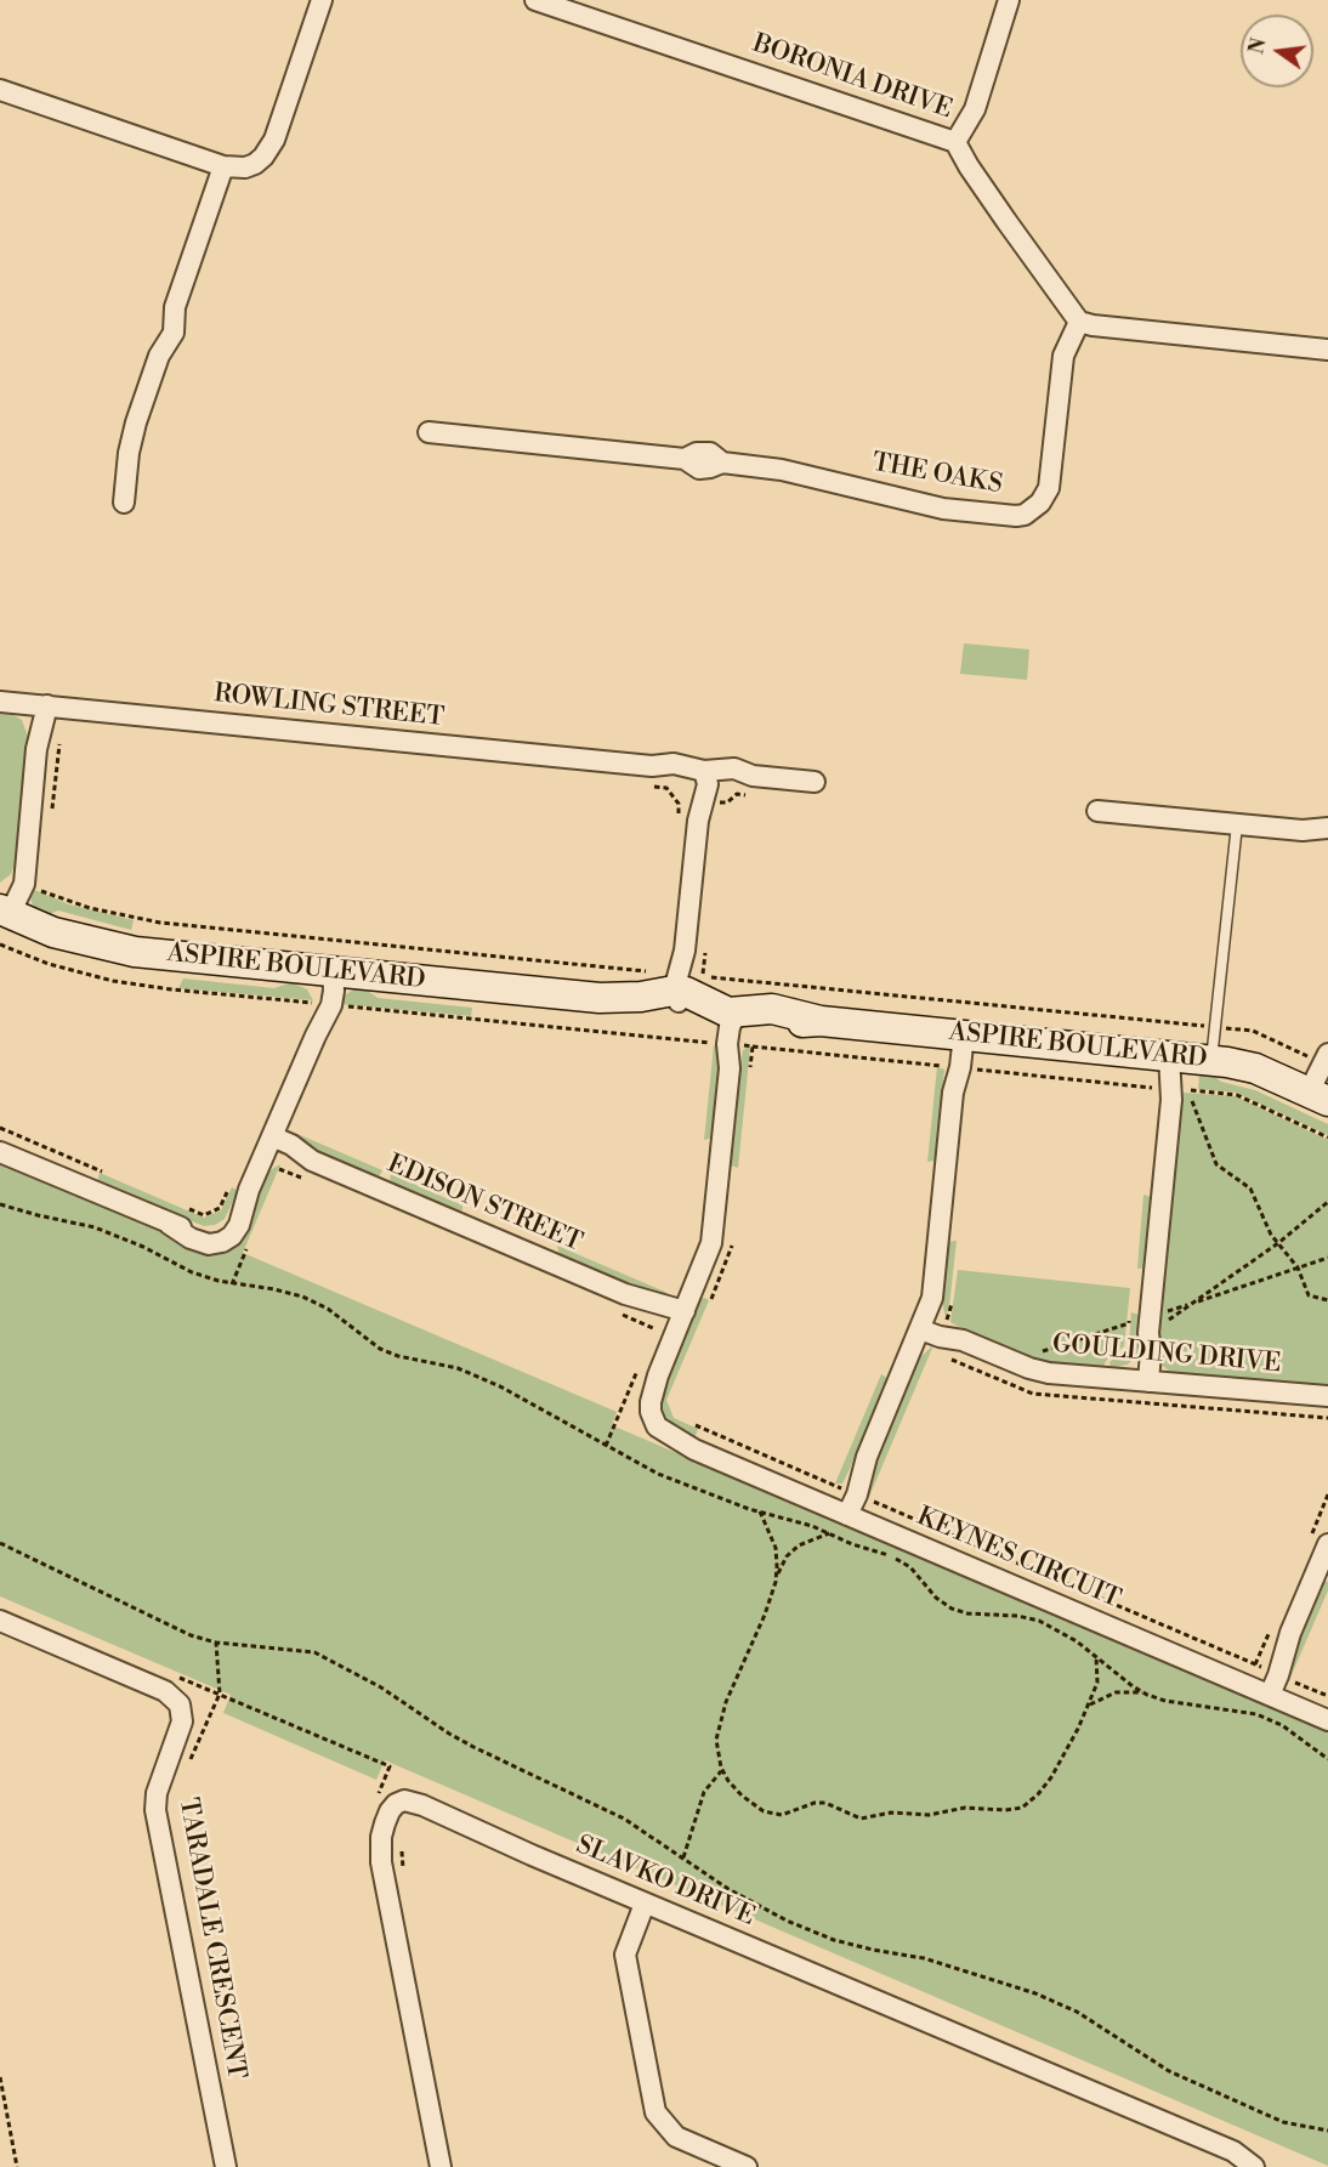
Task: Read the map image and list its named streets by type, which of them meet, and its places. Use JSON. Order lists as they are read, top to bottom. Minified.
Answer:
{"streets":{"street":["BORONIA DRIVE","THE OAKS","ROWLING STREET","ASPIRE BOULEVARD","EDISON STREET","GOULDING DRIVE","KEYNES CIRCUIT","SLAVKO DRIVE","TARADALE CRESCENT"]},"crossings":[["BORONIA DRIVE","THE OAKS"],["ASPIRE BOULEVARD","KEYNES CIRCUIT"],["EDISON STREET","KEYNES CIRCUIT"]],"north":"left"}
